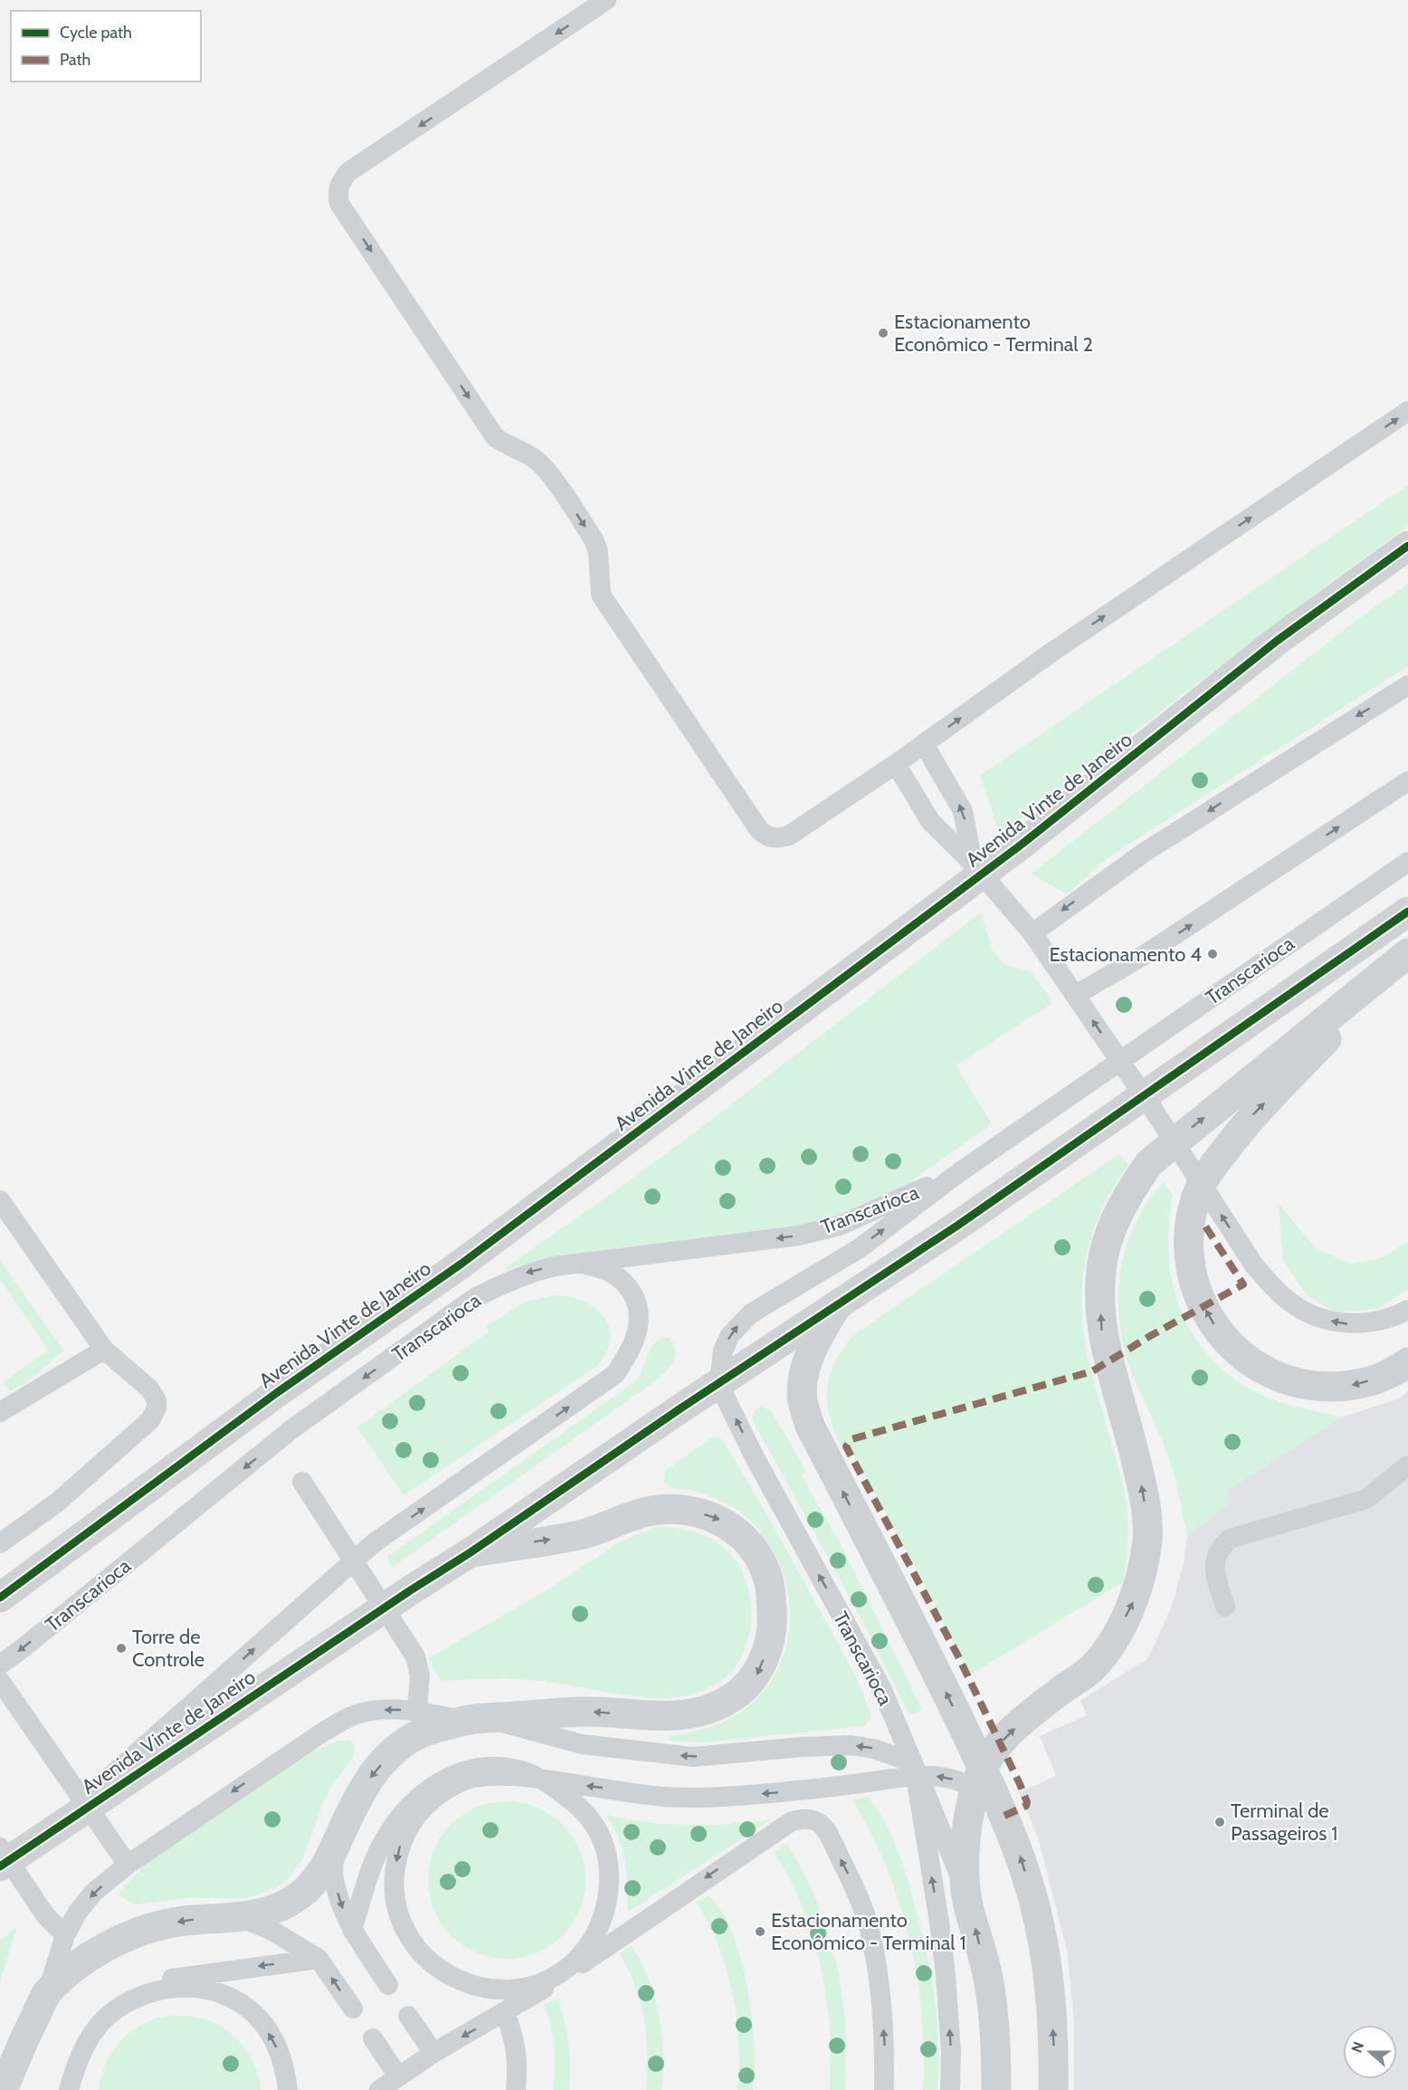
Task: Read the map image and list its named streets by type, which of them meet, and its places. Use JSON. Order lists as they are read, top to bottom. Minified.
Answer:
{"streets":{"street":["Avenida Vinte de Janeiro"],"lane":["Transcarioca"]},"crossings":[["Avenida Vinte de Janeiro","Transcarioca"]],"places":["Estacionamento Econômico - Terminal 2","Estacionamento 4","Torre de Controle","Terminal de Passageiros 1","Estacionamento Econômico - Terminal 1"],"legend":["Cycle path","Path"],"north":"left"}
